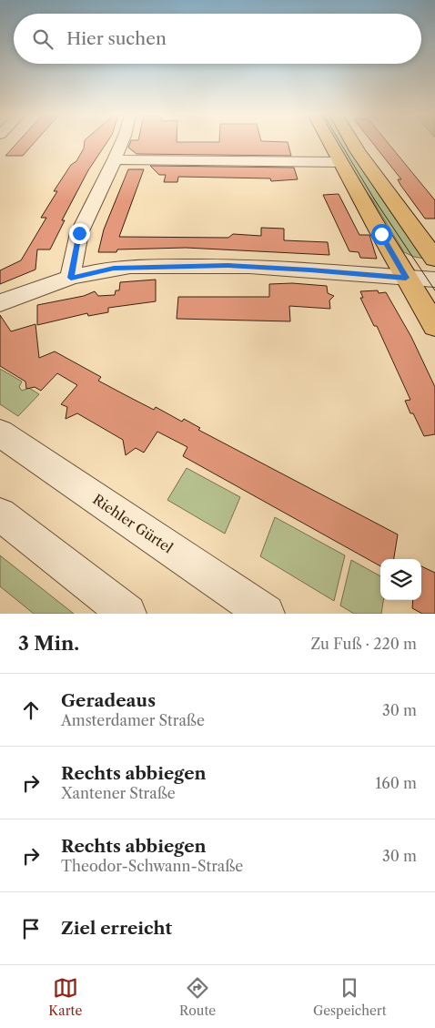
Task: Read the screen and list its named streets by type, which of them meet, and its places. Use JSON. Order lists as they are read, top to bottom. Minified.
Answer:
{"streets":{"street":["Riehler Gürtel"]},"page":{"search":"Hier suchen","heading":["3 Min.","Zu Fuß · 220 m"],"list":[["Geradeaus","Amsterdamer Straße","30 m"],["Rechts abbiegen","Xantener Straße","160 m"],["Rechts abbiegen","Theodor-Schwann-Straße","30 m"],"Ziel erreicht"],"nav":["Karte","Route","Gespeichert"]}}
